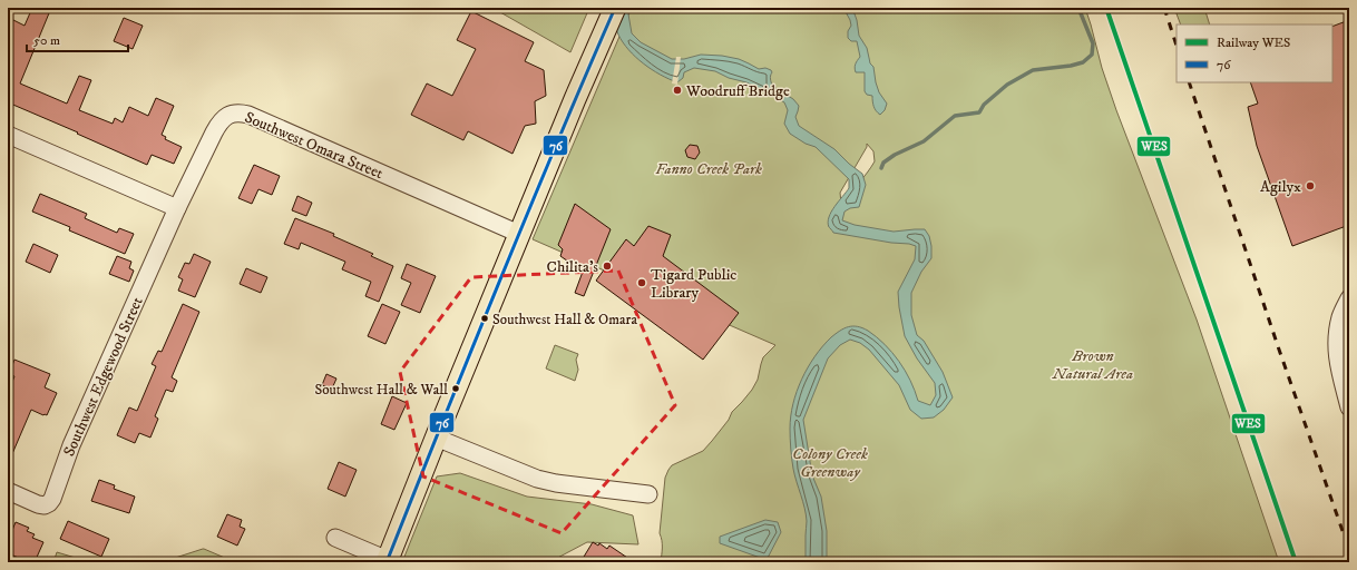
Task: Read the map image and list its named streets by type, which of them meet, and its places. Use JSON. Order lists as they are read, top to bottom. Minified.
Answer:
{"streets":{"street":["Southwest Omara Street","Southwest Edgewood Street"]},"crossings":[["Southwest Omara Street","Southwest Edgewood Street"]],"parks":["Fanno Creek Park","Brown Natural Area","Colony Creek Greenway"],"places":["Woodruff Bridge","Agilyx","Chilita's","Tigard Public Library","Southwest Hall & Omara","Southwest Hall & Wall"],"lines":["rail line WES","transit line 76"],"legend":["Railway WES","76"],"scale_bar":"50 m"}
